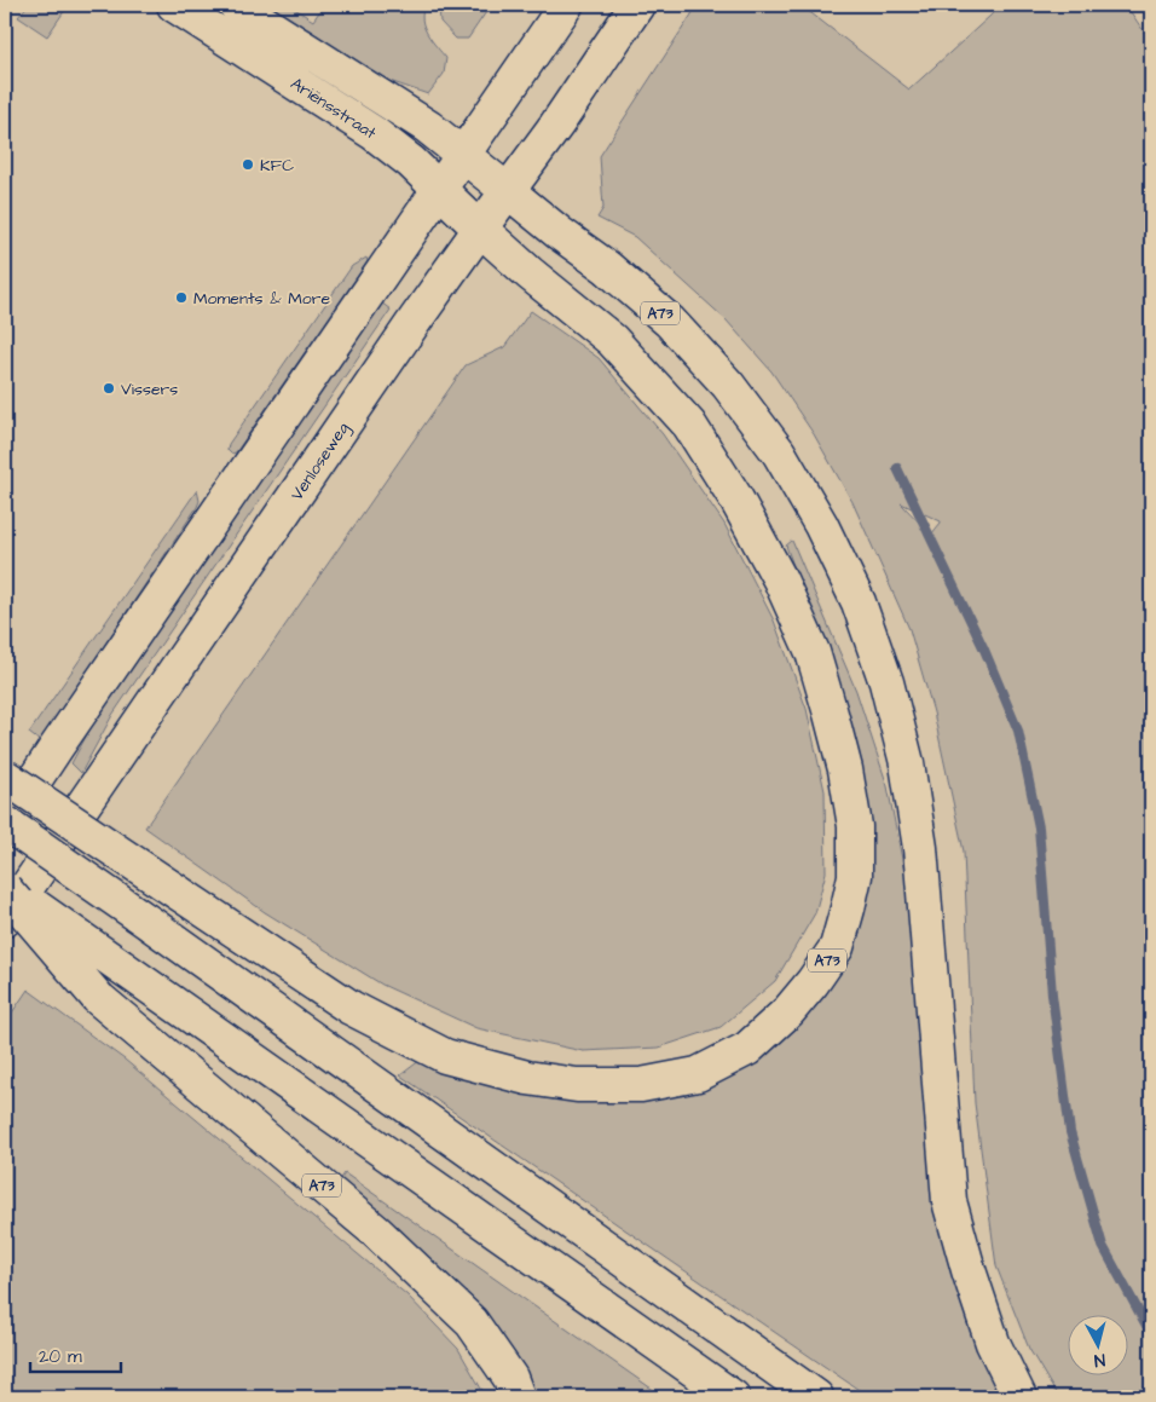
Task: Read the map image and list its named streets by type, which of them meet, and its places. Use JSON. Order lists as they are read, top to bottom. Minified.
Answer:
{"streets":{"main road":["Ariënsstraat","A73","Venloseweg"]},"crossings":[["Ariënsstraat","A73"],["Ariënsstraat","Venloseweg"],["A73","Venloseweg"]],"places":["KFC","Moments & More","Vissers"],"scale_bar":"20 m","north":"bottom"}
